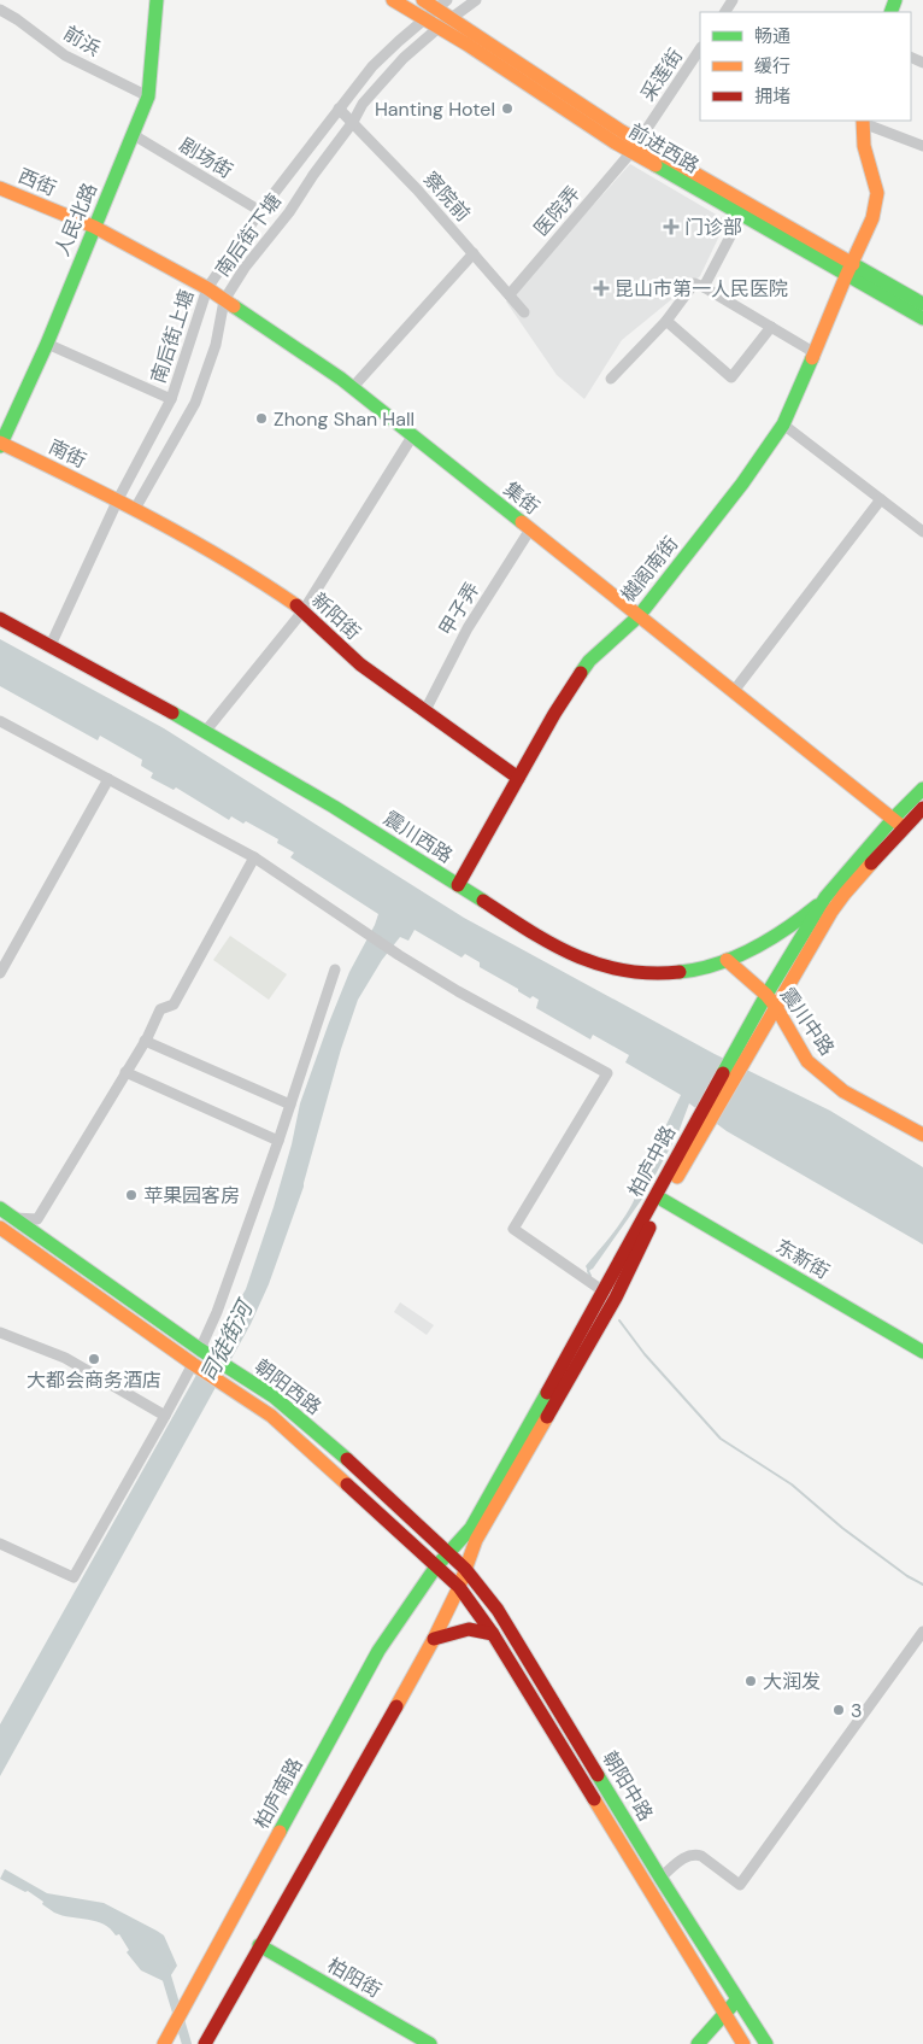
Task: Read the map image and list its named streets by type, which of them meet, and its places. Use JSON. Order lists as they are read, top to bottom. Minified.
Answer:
{"streets":{"main road":["前进西路","西街","人民北路","南街","集街","樾阁南街","新阳街","震川西路","震川中路","柏庐中路","东新街","朝阳西路","朝阳中路","柏庐南路","柏阳街"],"street":["前浜","采莲街","剧场街","察院前","医院弄","南后街下塘","南后街上塘","甲子弄"]},"crossings":[["前浜","人民北路"],["采莲街","前进西路"],["采莲街","医院弄"],["前进西路","医院弄"],["前进西路","南后街下塘"],["前进西路","南后街上塘"],["前进西路","樾阁南街"],["剧场街","人民北路"],["剧场街","南后街上塘"],["西街","人民北路"],["西街","集街"],["察院前","医院弄"],["察院前","南后街下塘"],["察院前","南后街上塘"],["人民北路","南街"],["人民北路","集街"],["南后街下塘","集街"],["南后街下塘","新阳街"],["南后街上塘","南街"],["南后街上塘","集街"],["南后街上塘","新阳街"],["南后街上塘","震川西路"],["南街","新阳街"],["集街","樾阁南街"],["集街","甲子弄"],["集街","柏庐中路"],["樾阁南街","新阳街"],["樾阁南街","震川西路"],["甲子弄","新阳街"],["震川西路","震川中路"],["震川西路","柏庐中路"],["震川中路","柏庐中路"],["柏庐中路","东新街"],["柏庐中路","朝阳西路"],["柏庐中路","朝阳中路"],["柏庐中路","柏庐南路"],["朝阳西路","朝阳中路"],["朝阳西路","柏庐南路"],["朝阳中路","柏庐南路"]],"water":["司徒街河"],"places":{"other":["Hanting Hotel","Zhong Shan Hall","苹果园客房","大都会商务酒店","大润发","3"],"health":["门诊部","昆山市第一人民医院"]},"legend":["畅通","缓行","拥堵"]}
